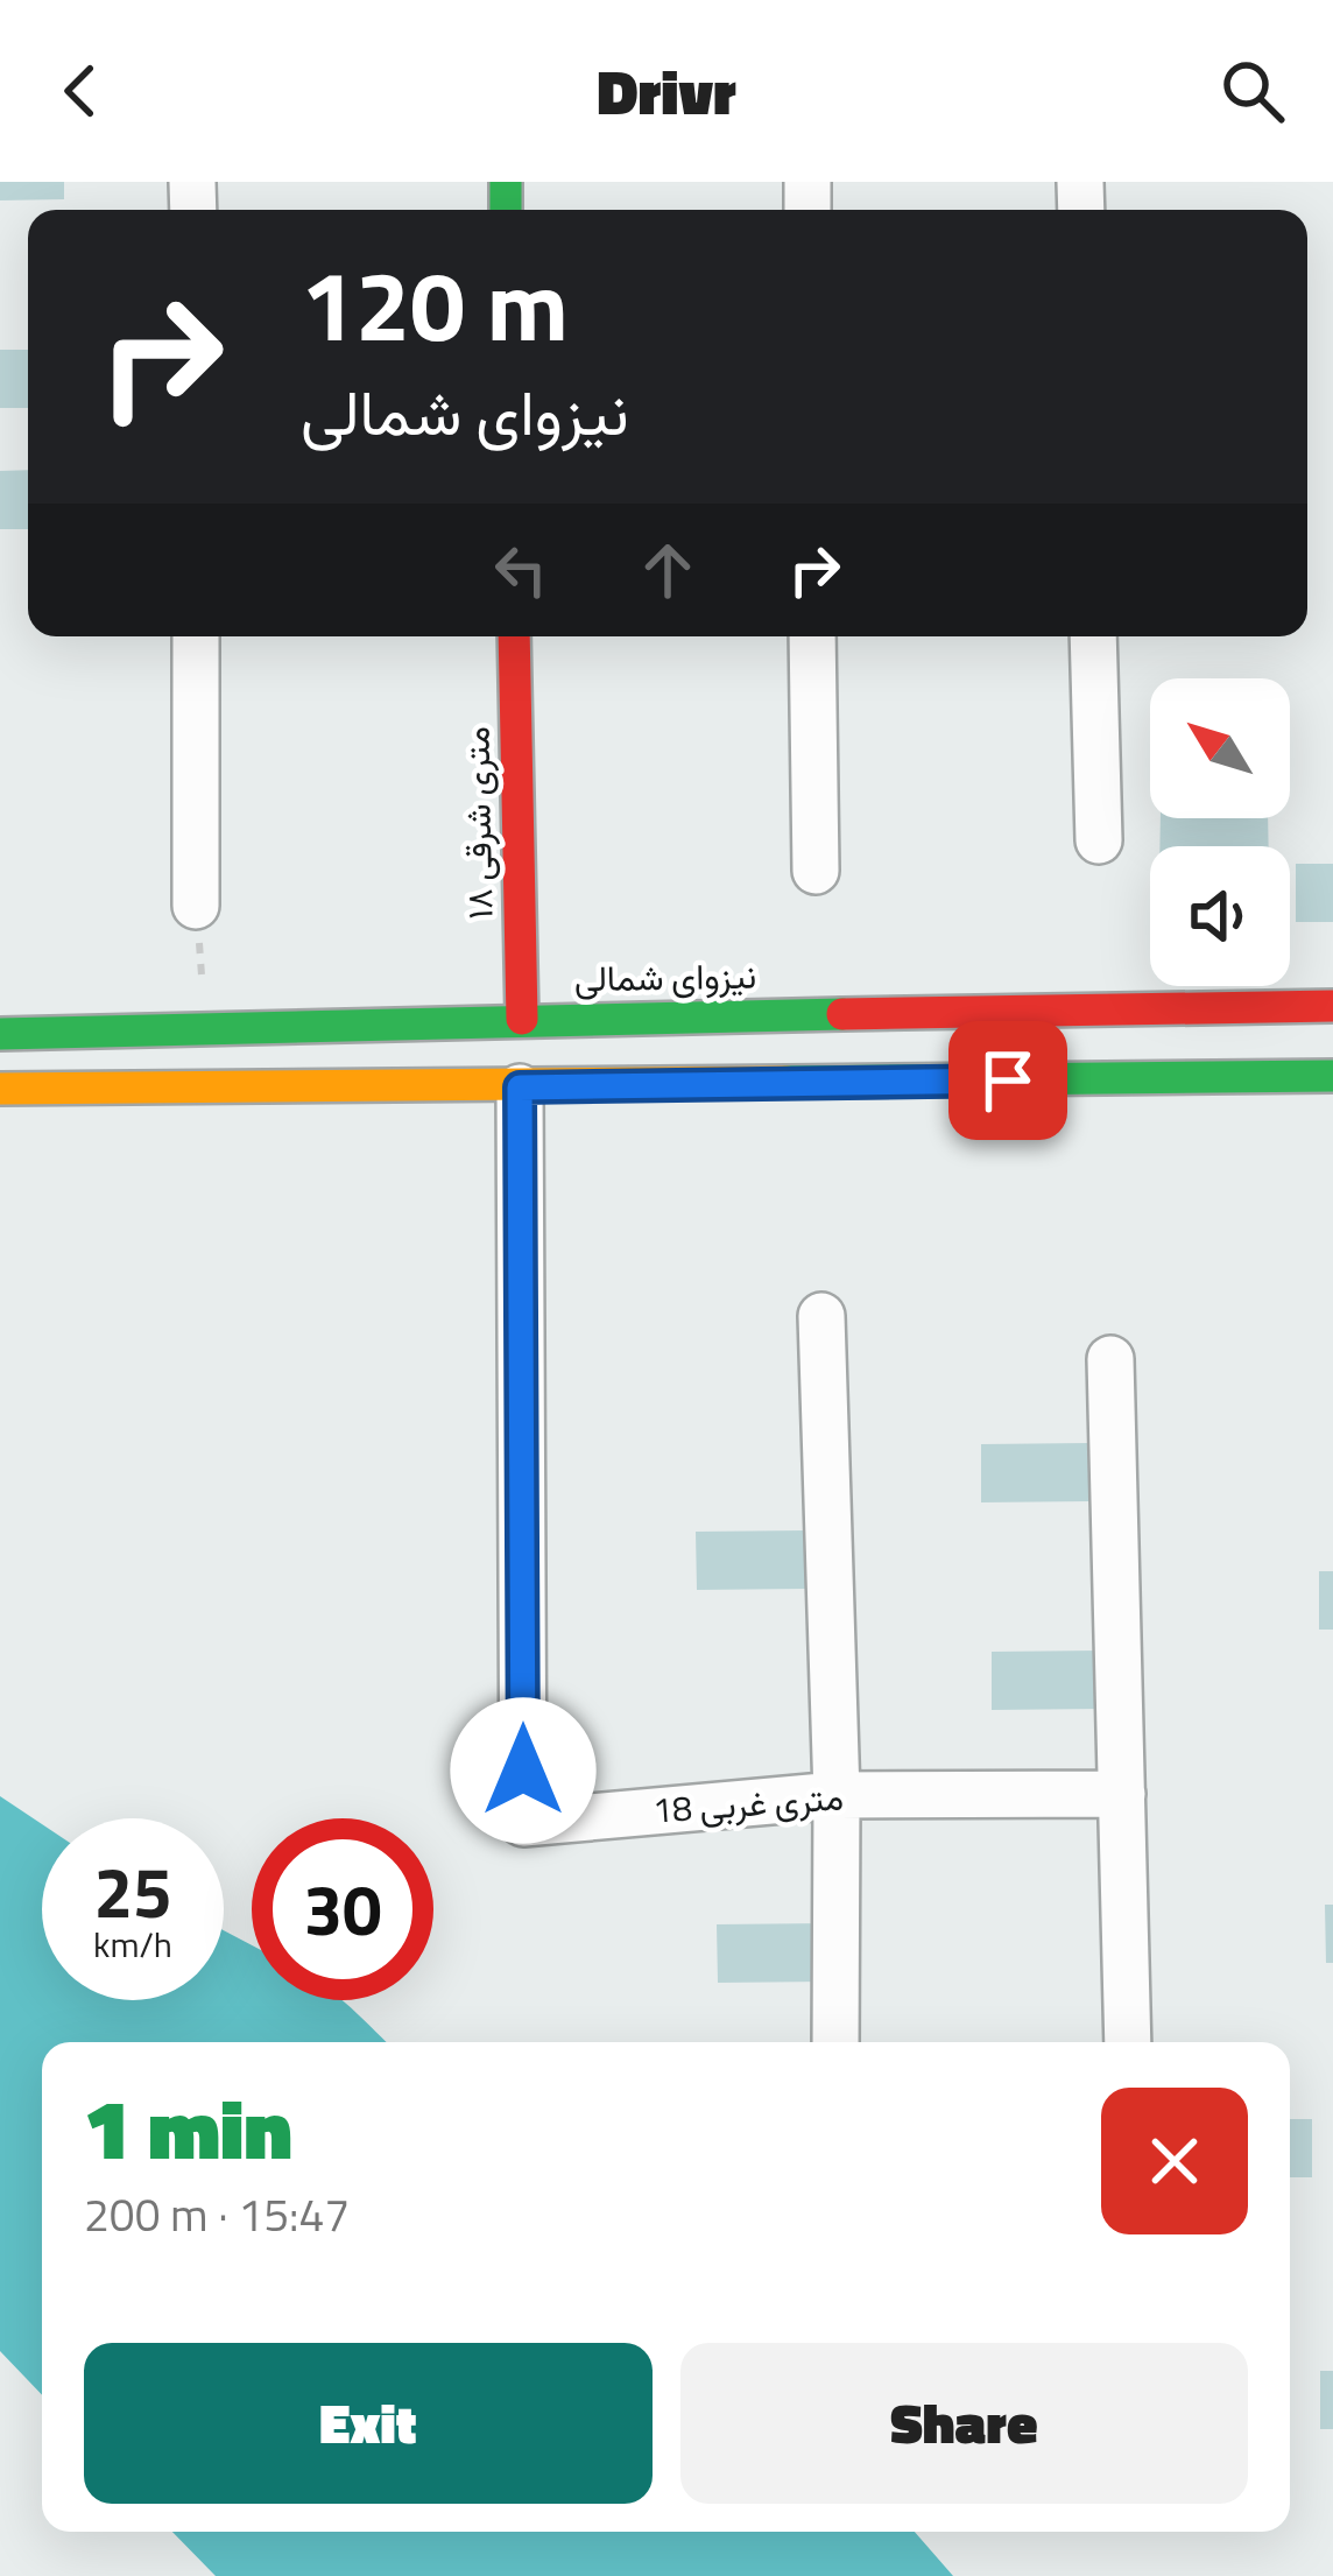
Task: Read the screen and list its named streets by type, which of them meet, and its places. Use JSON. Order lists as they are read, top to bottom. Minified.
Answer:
{"streets":{"street":["۱۸ متری شرقی","نیزوای شمالی","18 متری غربی"]},"crossings":[["۱۸ متری شرقی","نیزوای شمالی"]],"north":"top left","page":{"header":"Drivr","turn":["120 m","نیزوای شمالی"],"speed":"25 km/h","limit":"30","heading":["1 min","200 m · 15:47"],"buttons":["Exit","Share"]}}
